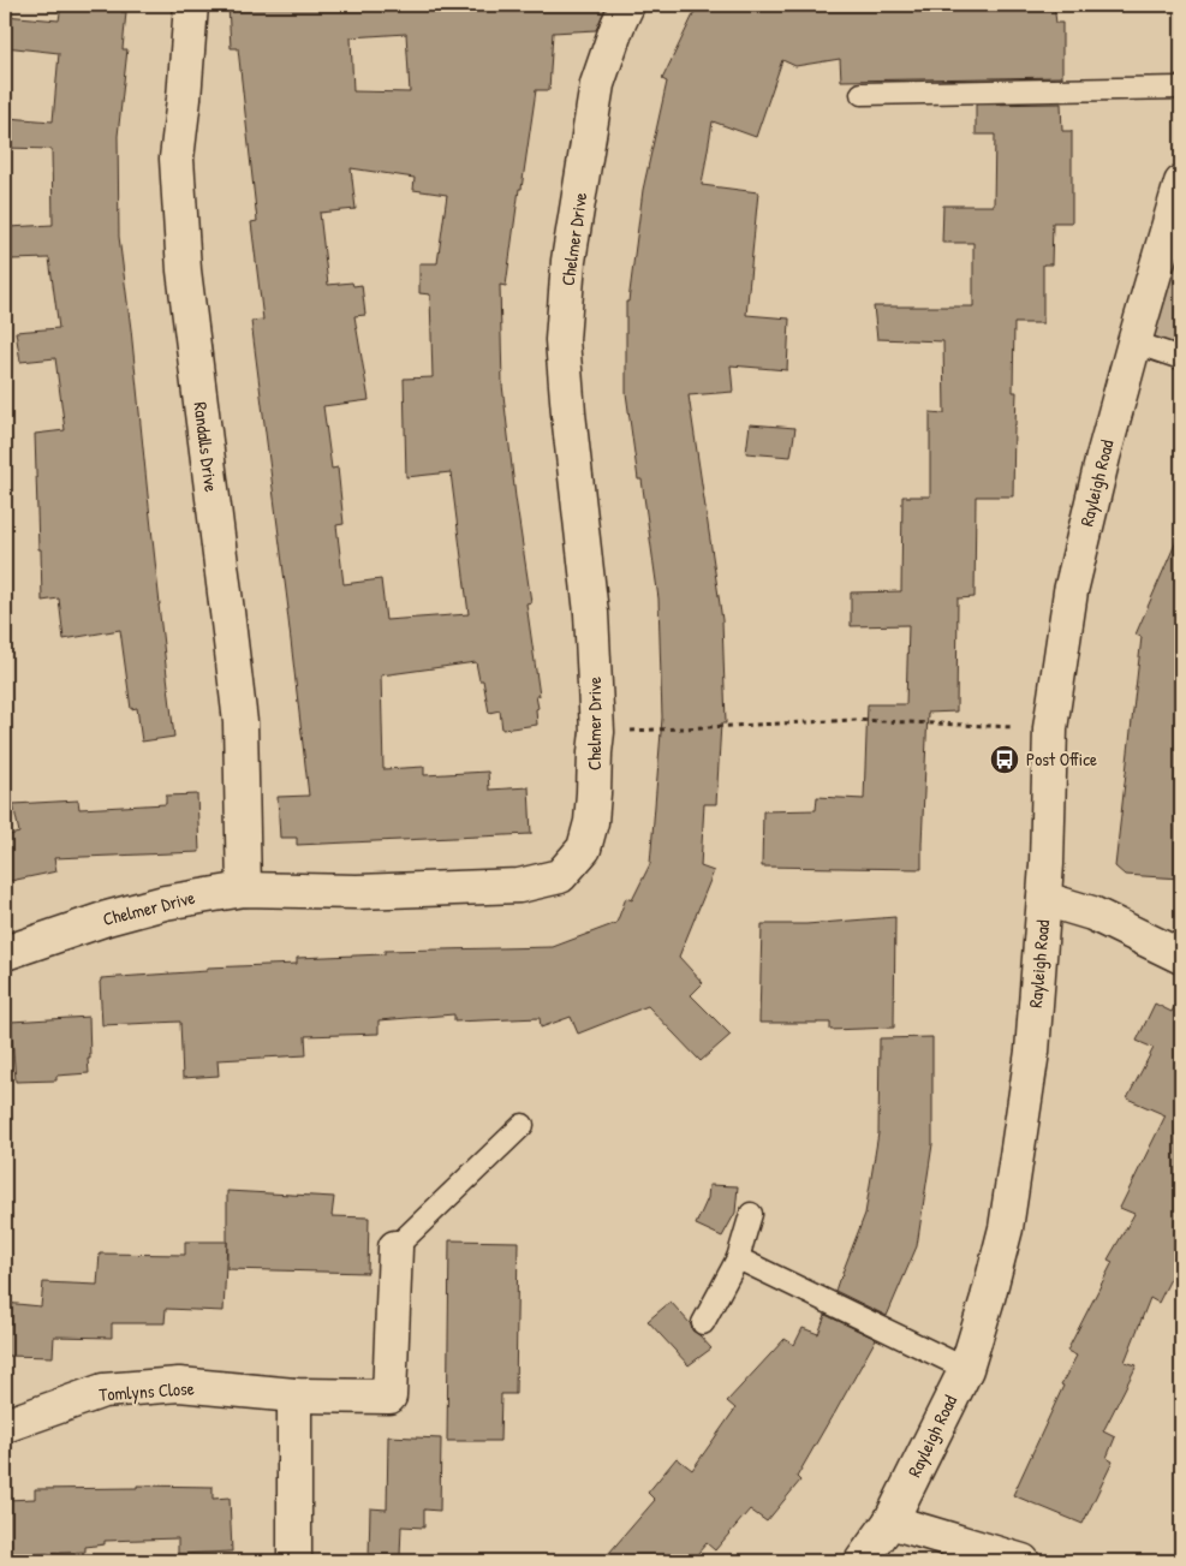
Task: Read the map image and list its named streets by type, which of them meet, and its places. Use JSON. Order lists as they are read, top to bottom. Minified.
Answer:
{"streets":{"street":["Chelmer Drive","Randalls Drive","Rayleigh Road","Tomlyns Close"]},"crossings":[["Chelmer Drive","Randalls Drive"]],"places":{"bus stop":["Post Office"]}}
